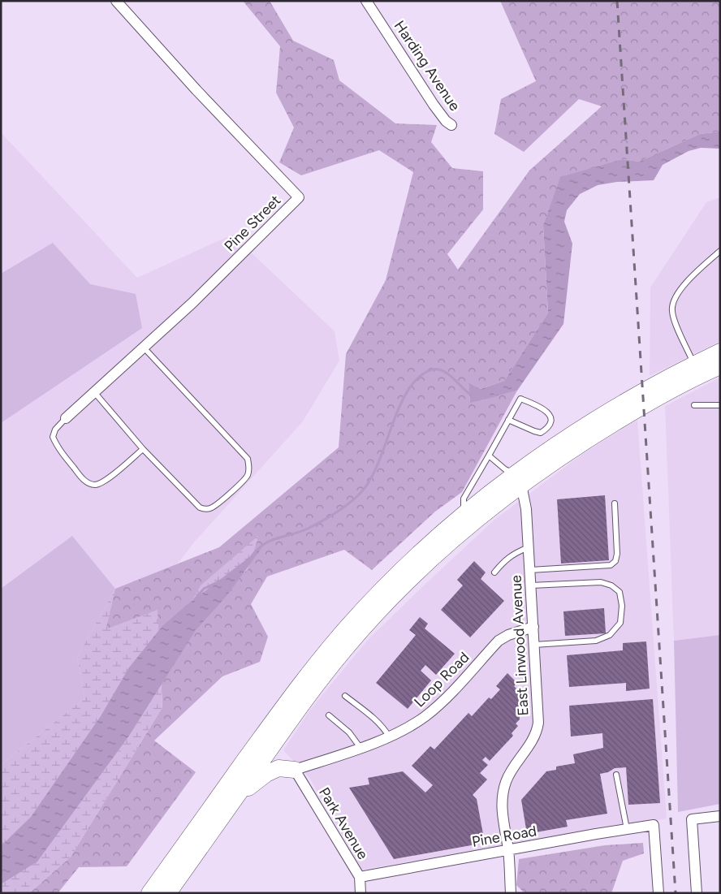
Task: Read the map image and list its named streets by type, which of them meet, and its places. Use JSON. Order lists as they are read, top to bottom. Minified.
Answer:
{"streets":{"street":["Harding Avenue","Pine Street","East Linwood Avenue","Loop Road","Park Avenue","Pine Road"]},"crossings":[["East Linwood Avenue","Loop Road"],["East Linwood Avenue","Pine Road"],["Loop Road","Park Avenue"],["Park Avenue","Pine Road"]]}
